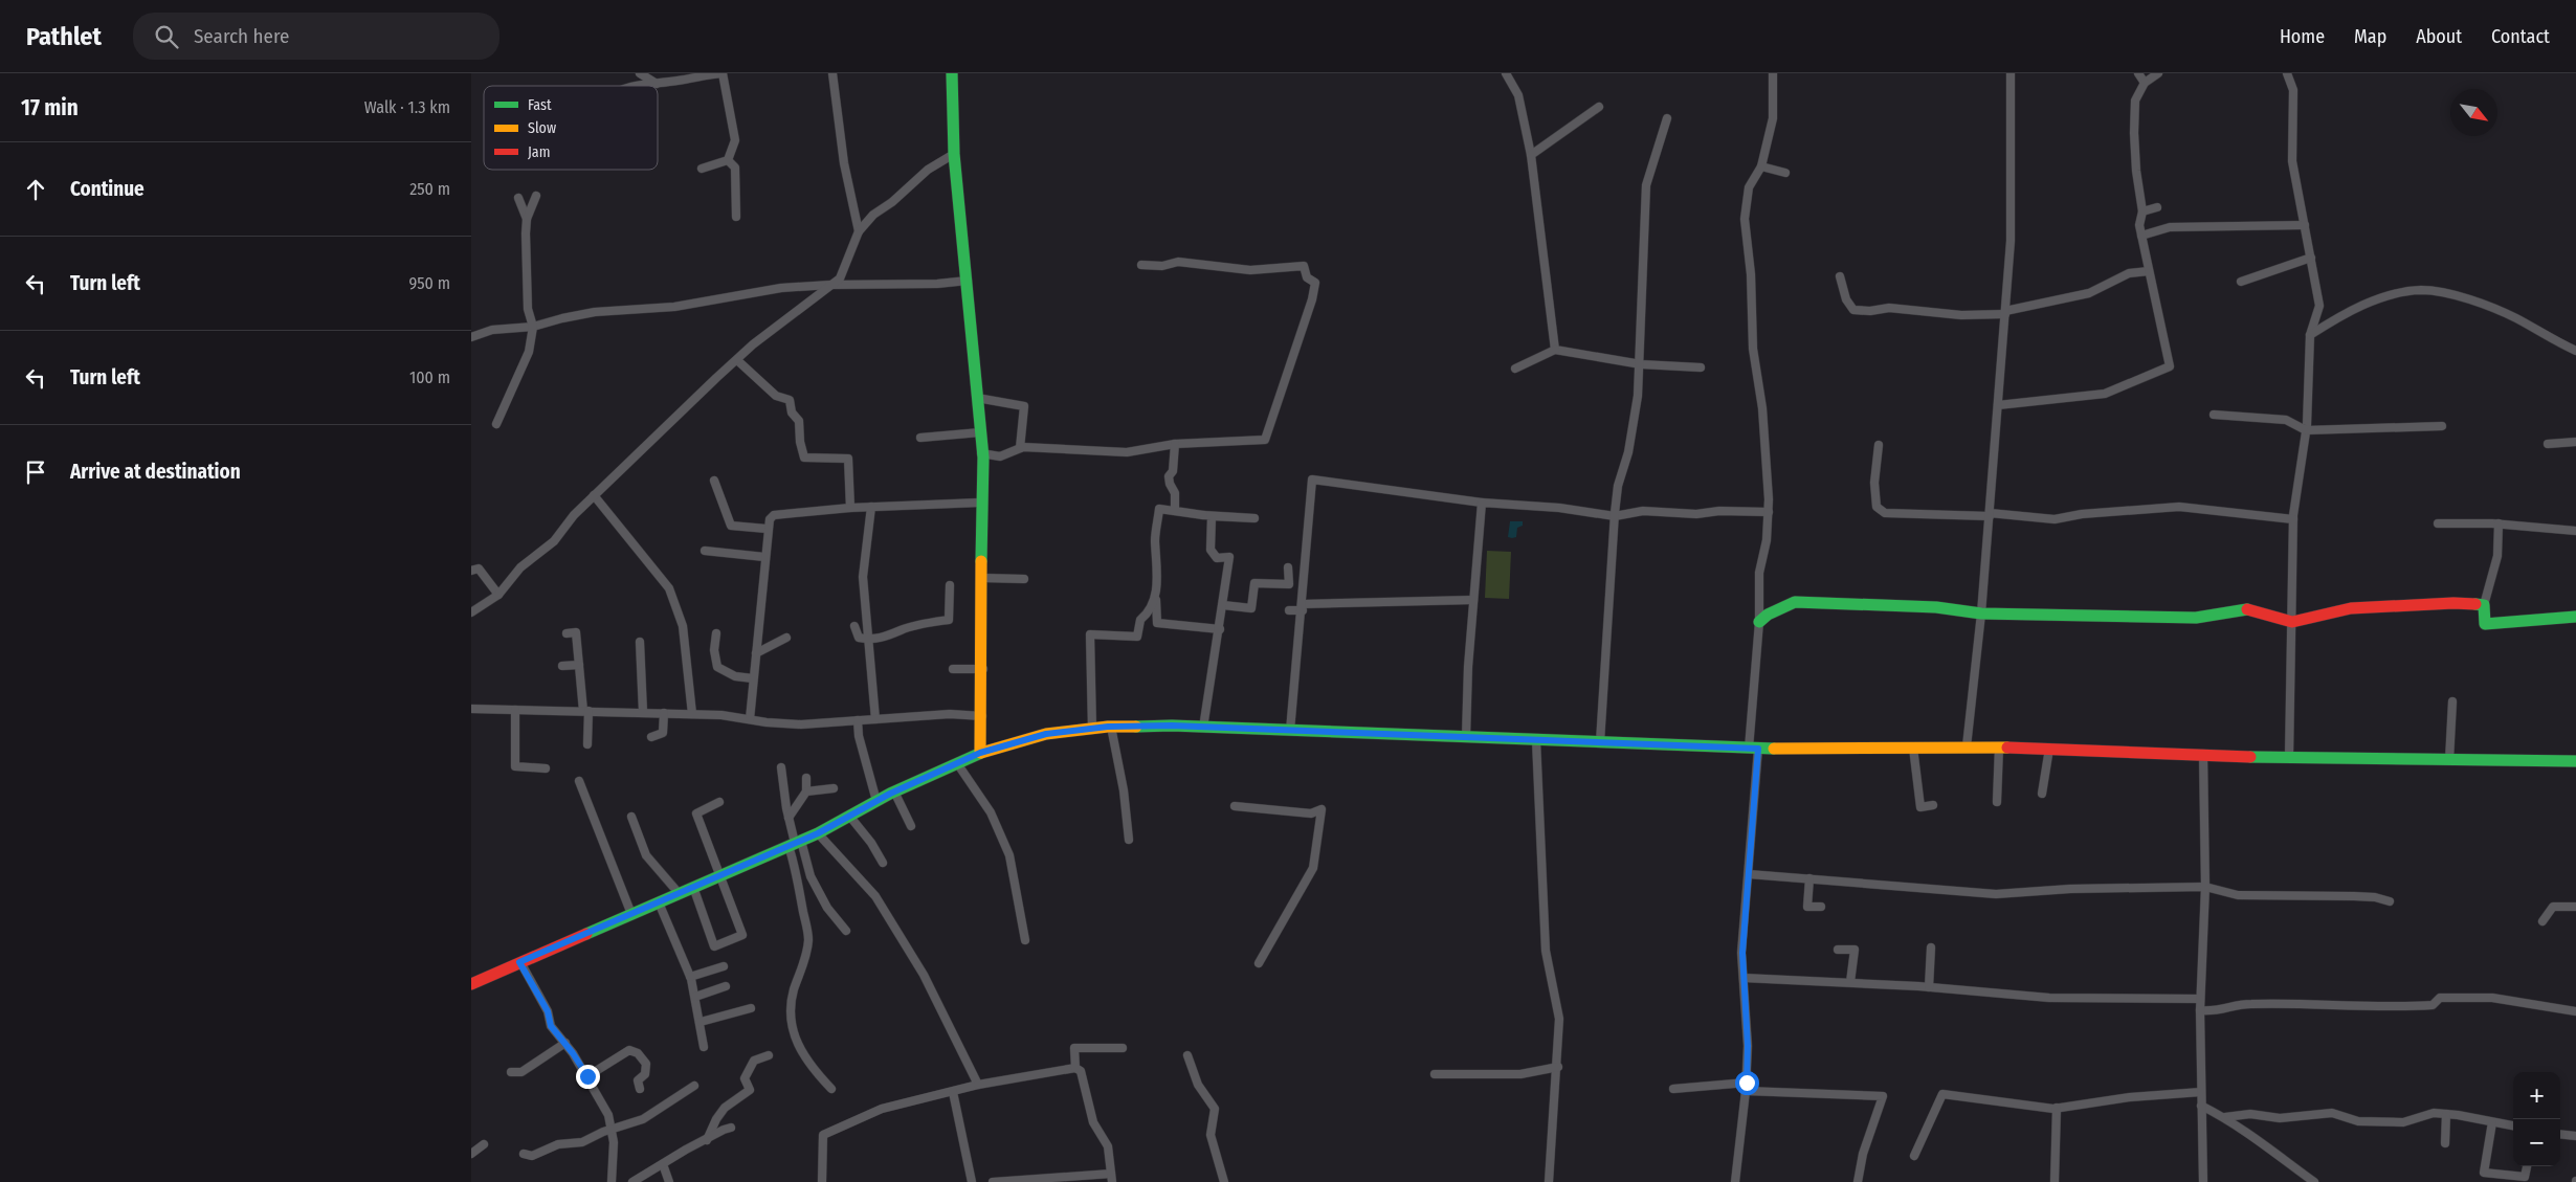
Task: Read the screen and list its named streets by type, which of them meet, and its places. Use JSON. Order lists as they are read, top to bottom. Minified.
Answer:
{"legend":["Fast","Slow","Jam"],"north":"bottom right","page":{"header":"Pathlet","search":"Search here","nav":["Home","Map","About","Contact"],"heading":["17 min","Walk · 1.3 km"],"list":[["Continue","250 m"],["Turn left","950 m"],["Turn left","100 m"],"Arrive at destination"],"map_buttons":["+","−"]}}
